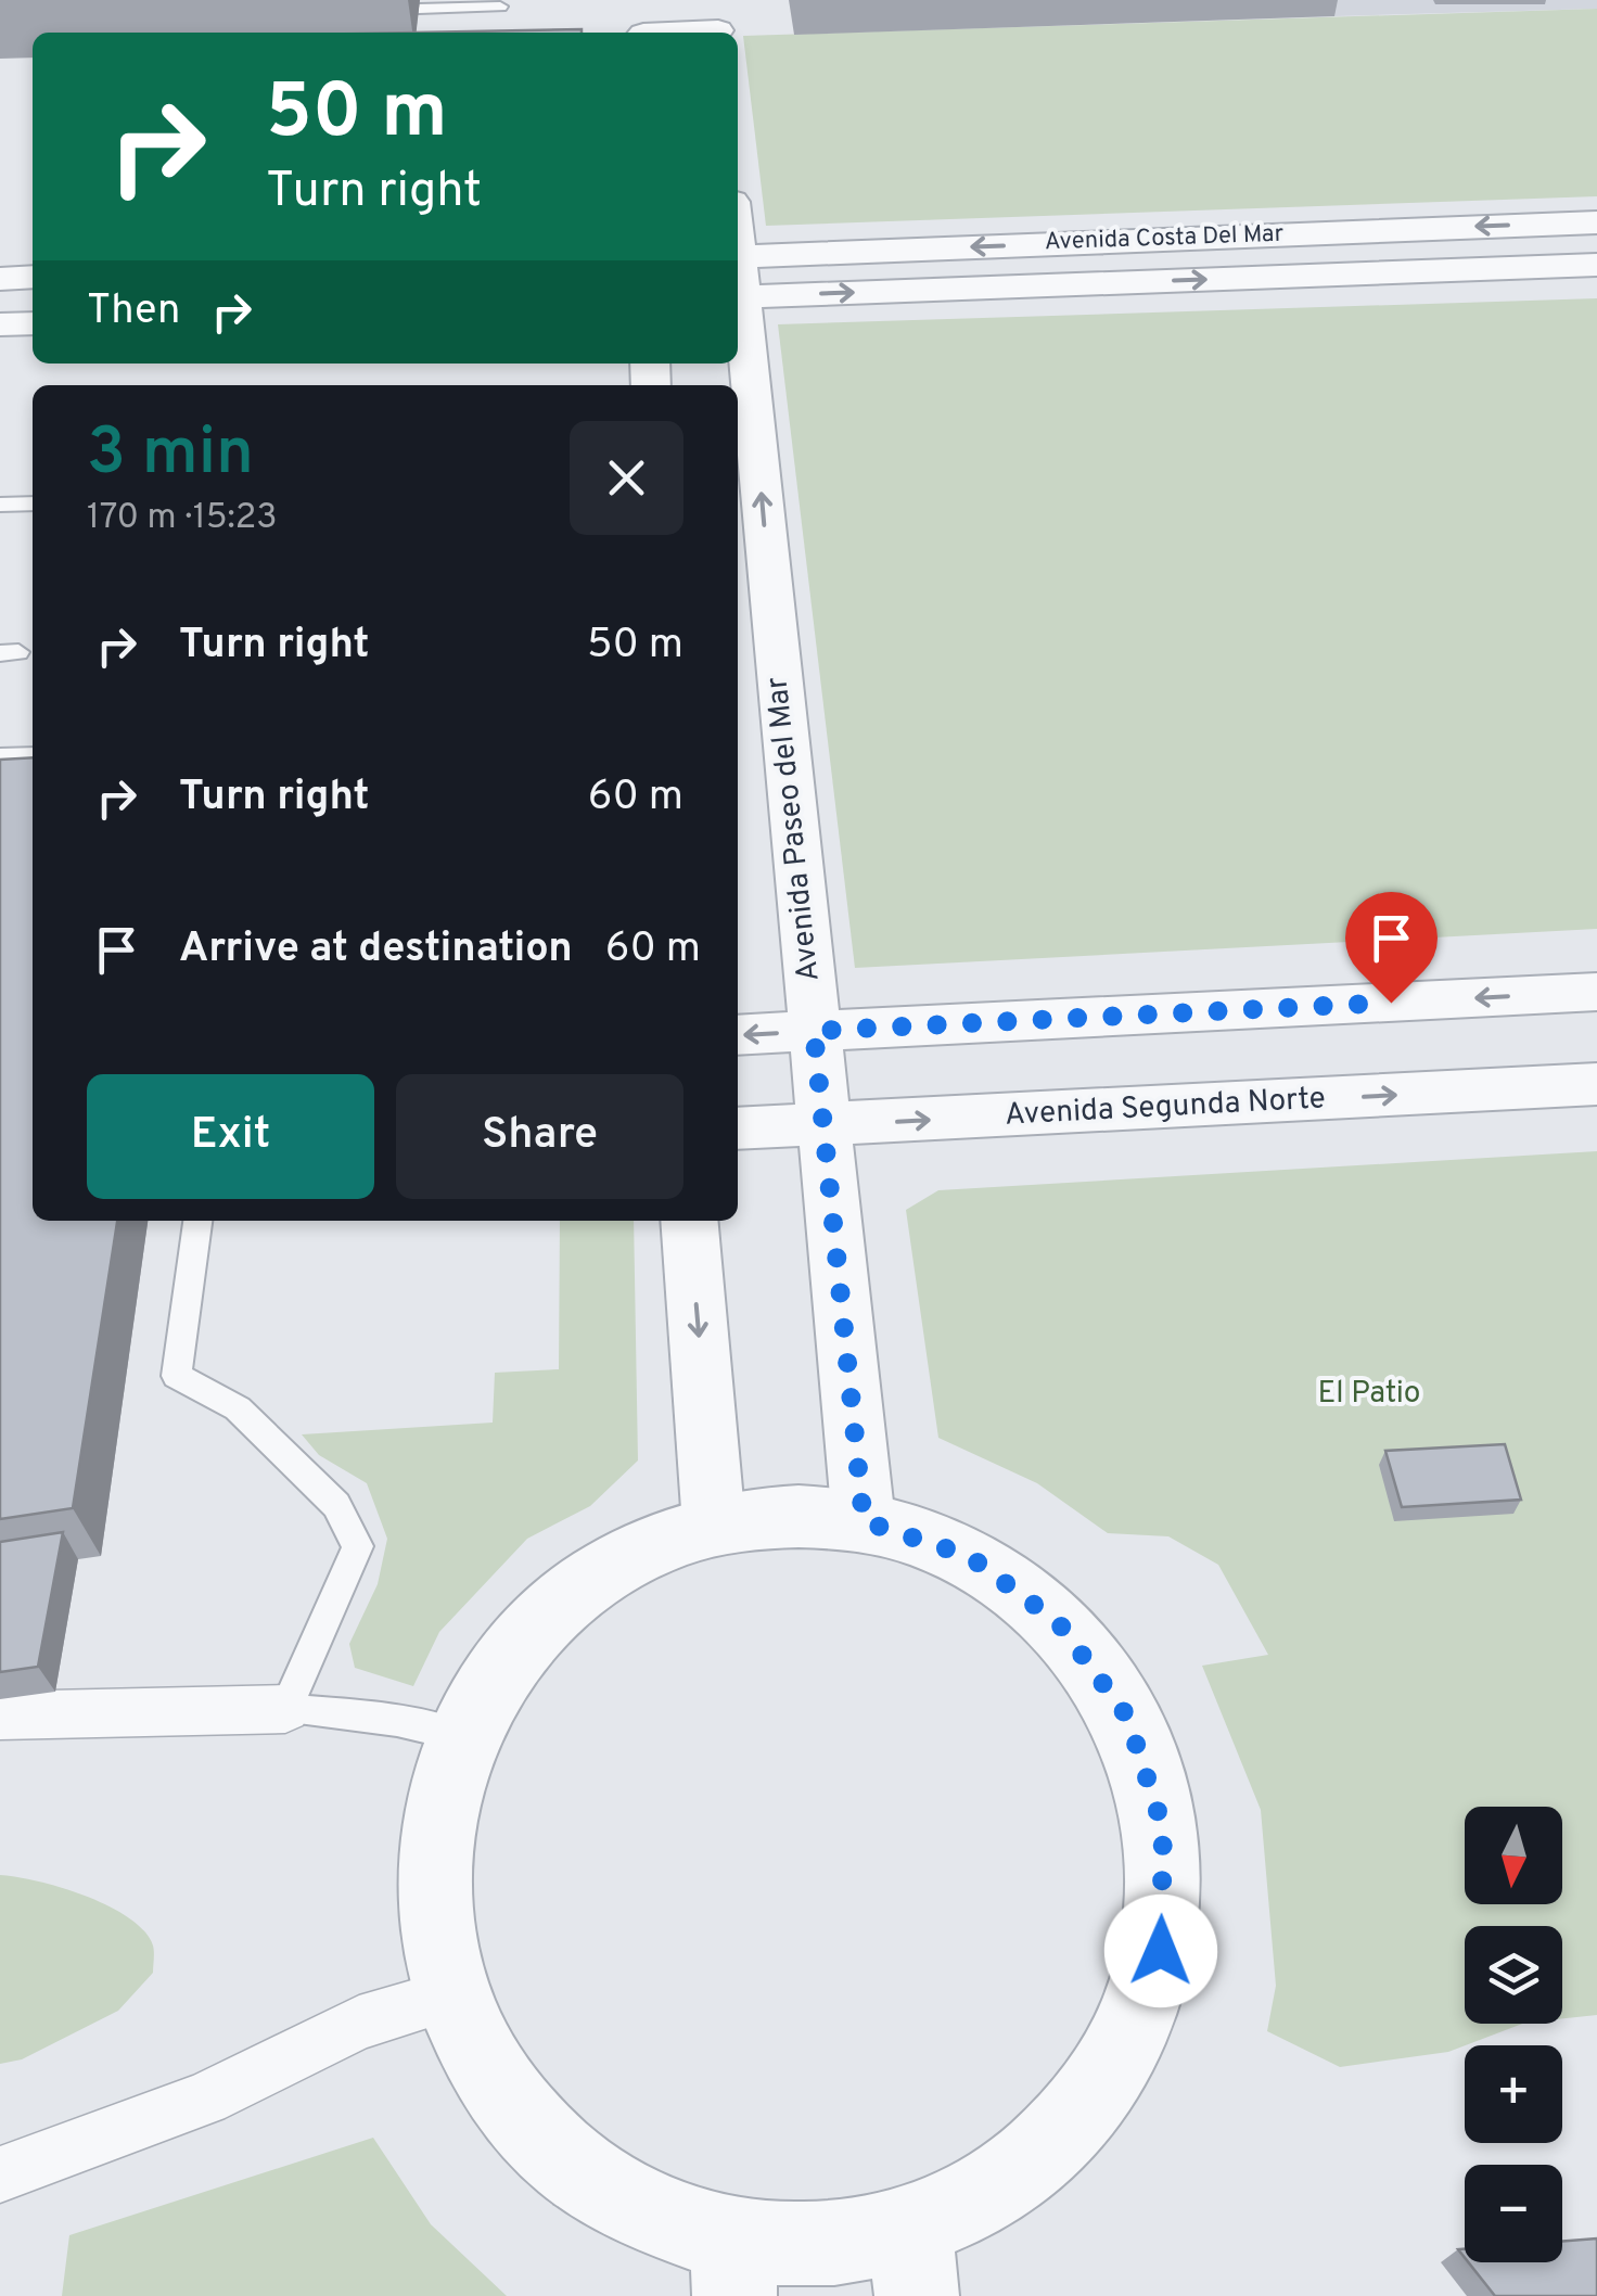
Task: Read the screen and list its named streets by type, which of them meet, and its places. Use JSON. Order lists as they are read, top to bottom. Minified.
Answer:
{"streets":{"street":["Avenida Costa Del Mar","Avenida Paseo del Mar","Avenida Segunda Norte"]},"crossings":[["Avenida Paseo del Mar","Avenida Segunda Norte"]],"parks":["El Patio"],"north":"bottom","page":{"turn":["50 m","Turn right"],"then":"Then","heading":["3 min","170 m · 15:23"],"list":[{"name":"Turn right","value":"50 m"},{"name":"Turn right","value":"60 m"},{"name":"Arrive at destination","value":"60 m"}],"buttons":["Exit","Share"],"map_buttons":["+","−"]}}
